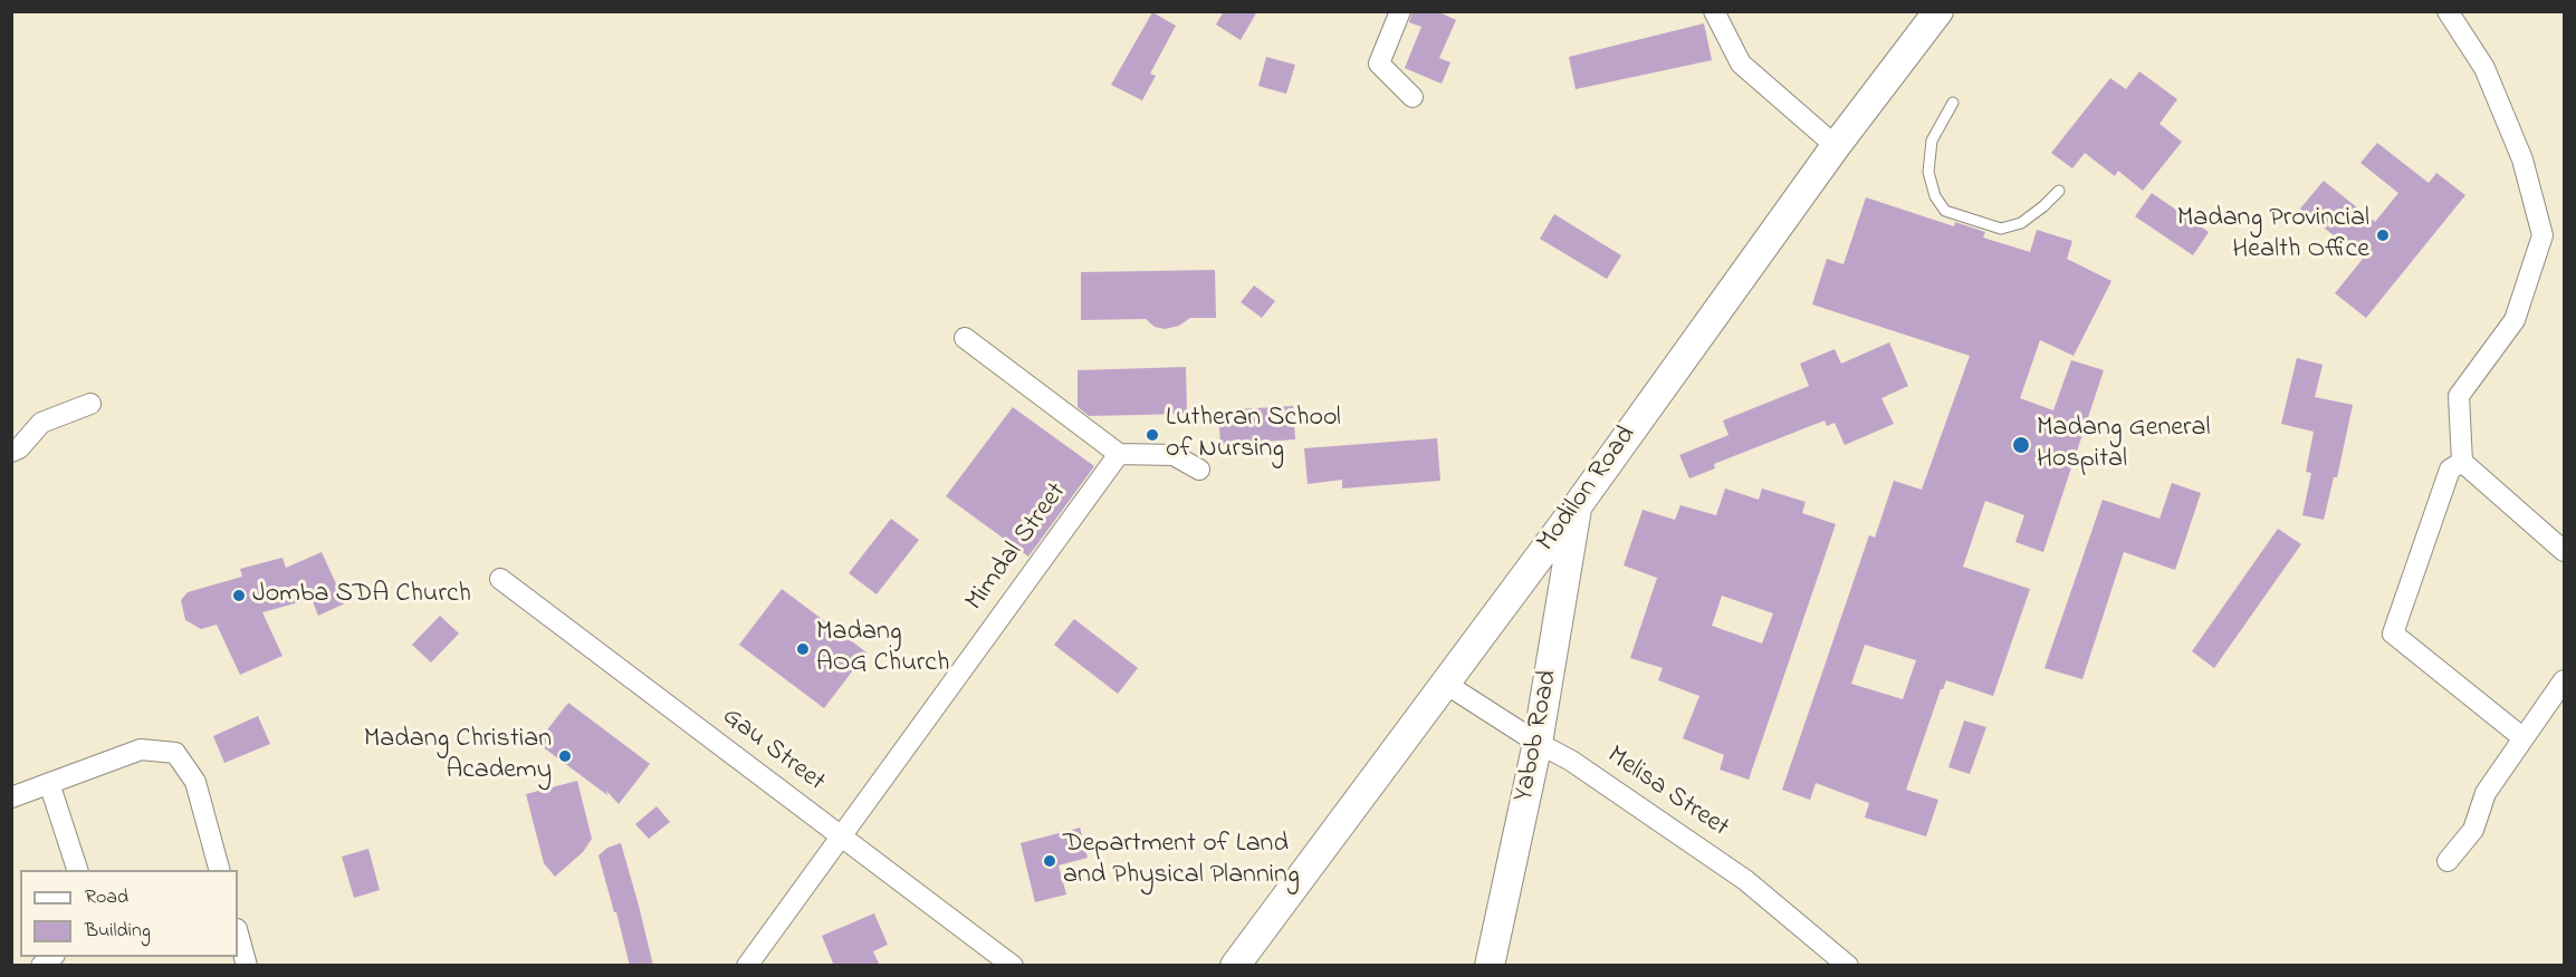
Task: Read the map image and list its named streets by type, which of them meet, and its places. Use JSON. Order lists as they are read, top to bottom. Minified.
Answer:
{"streets":{"main road":["Modilon Road","Yabob Road"],"street":["Mimdal Street","Gau Street","Melisa Street"]},"crossings":[["Modilon Road","Yabob Road"],["Modilon Road","Melisa Street"],["Mimdal Street","Gau Street"],["Yabob Road","Melisa Street"]],"places":["Madang Provincial Health Office","Lutheran School of Nursing","Madang General Hospital","Jomba SDA Church","Madang AOG Church","Madang Christian Academy","Department of Land and Physical Planning"],"legend":["Road","Building"]}
